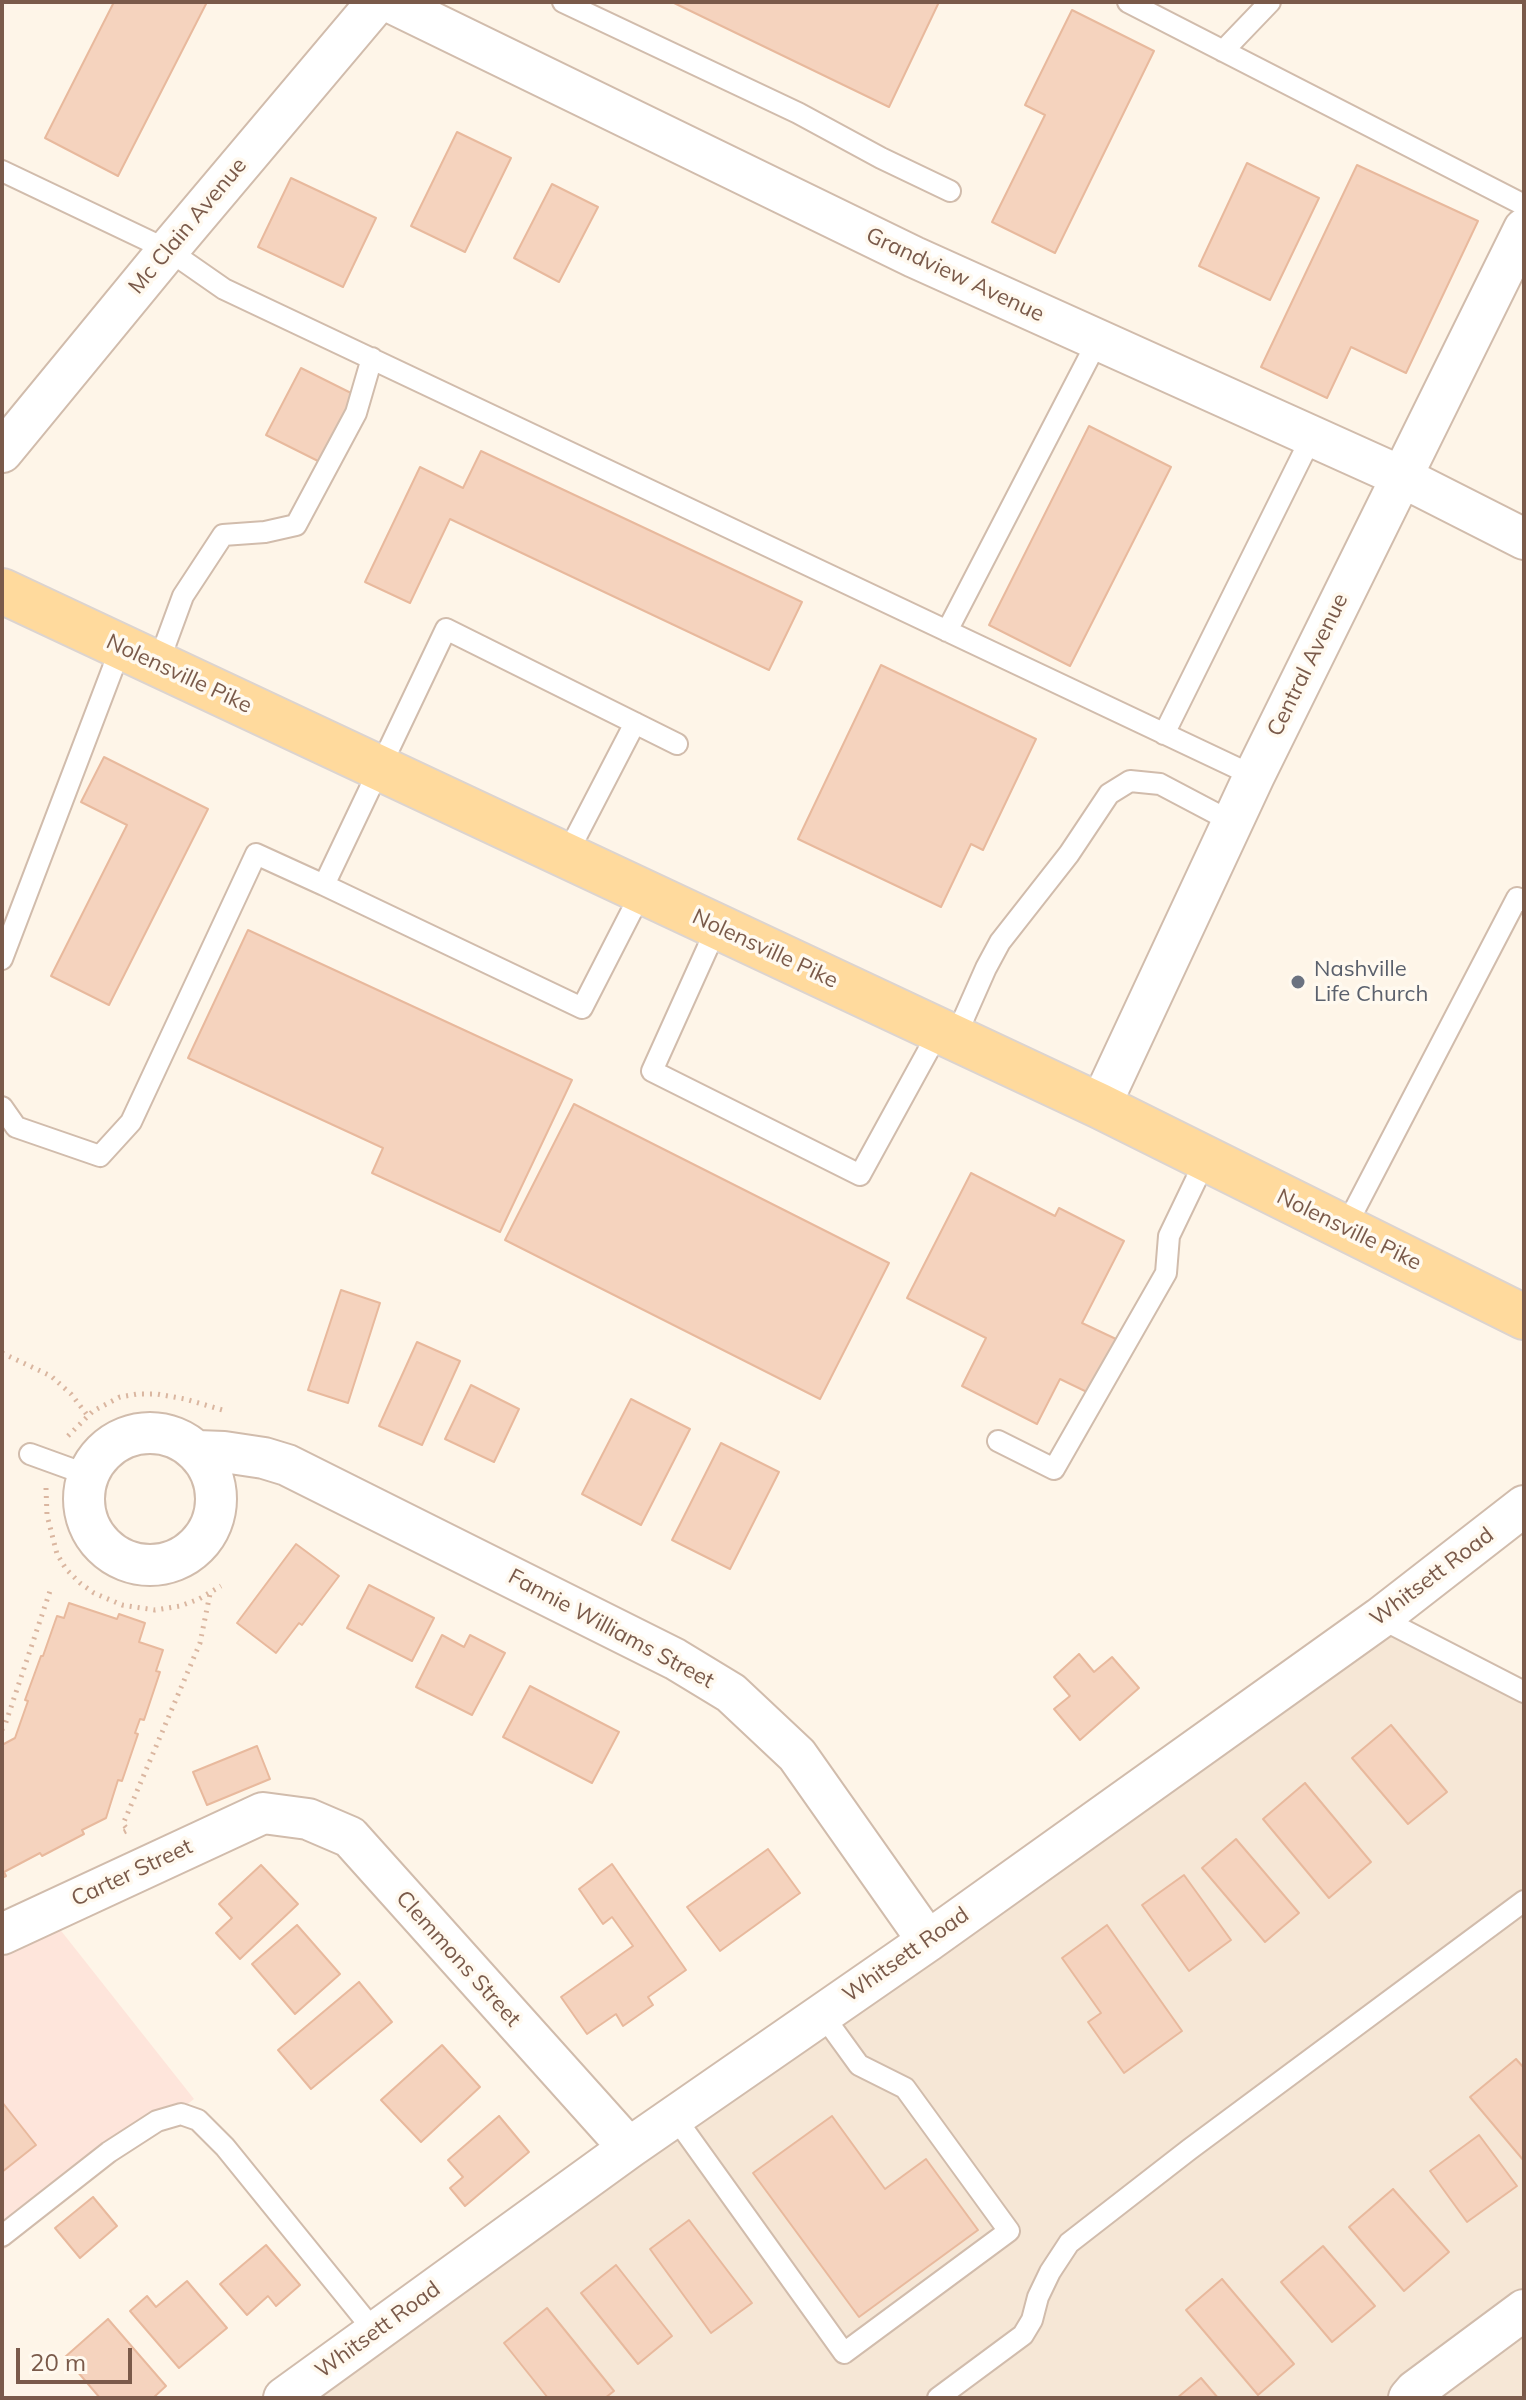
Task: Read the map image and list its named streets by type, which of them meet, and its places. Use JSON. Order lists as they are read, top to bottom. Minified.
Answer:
{"streets":{"main road":["Nolensville Pike"],"street":["Mc Clain Avenue","Grandview Avenue","Central Avenue","Whitsett Road","Fannie Williams Street","Carter Street","Clemmons Street"]},"crossings":[["Grandview Avenue","Central Avenue"],["Central Avenue","Nolensville Pike"],["Whitsett Road","Fannie Williams Street"],["Whitsett Road","Clemmons Street"],["Carter Street","Clemmons Street"]],"places":["Nashville Life Church"],"scale_bar":"20 m"}
